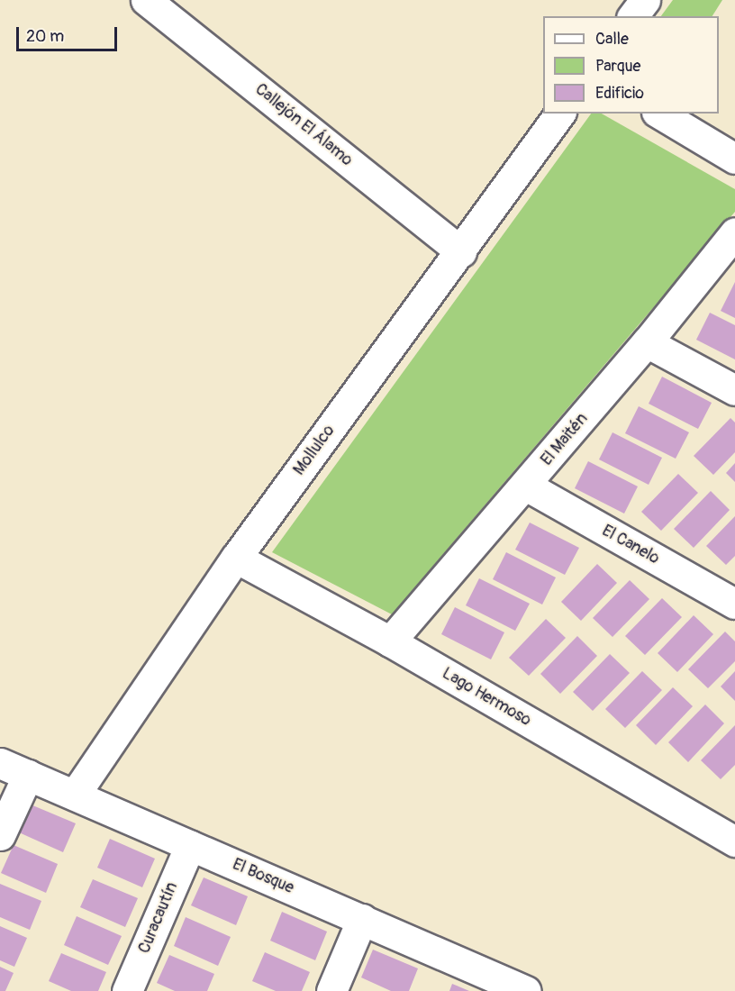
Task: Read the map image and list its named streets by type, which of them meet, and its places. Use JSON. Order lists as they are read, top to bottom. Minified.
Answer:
{"streets":{"street":["Callejón El Álamo","El Maitén","Mollulco","El Canelo","Lago Hermoso","El Bosque","Curacautín"]},"crossings":[["Callejón El Álamo","Mollulco"],["El Maitén","El Canelo"],["El Maitén","Lago Hermoso"],["Mollulco","Lago Hermoso"],["Mollulco","El Bosque"],["El Bosque","Curacautín"]],"legend":["Calle","Parque","Edificio"],"scale_bar":"20 m"}
